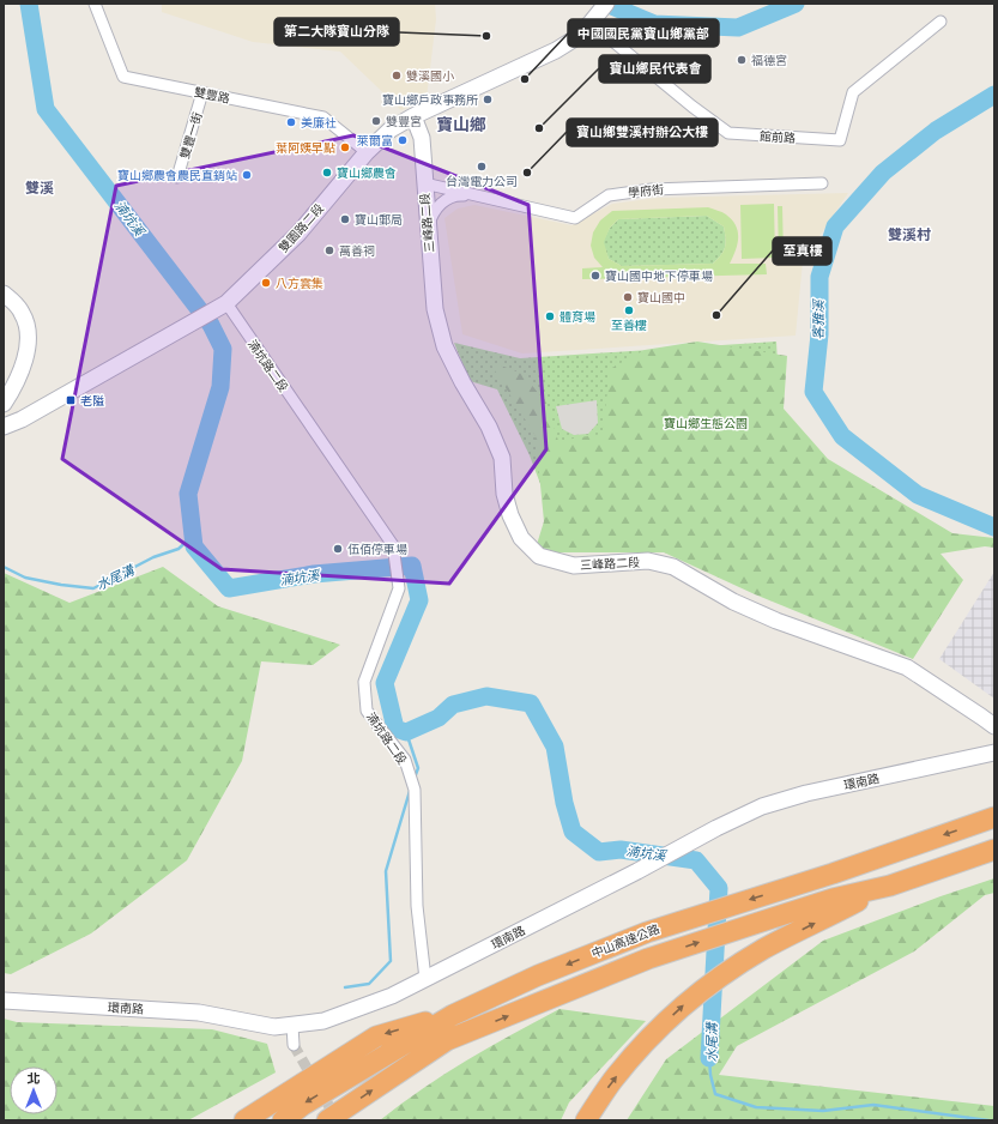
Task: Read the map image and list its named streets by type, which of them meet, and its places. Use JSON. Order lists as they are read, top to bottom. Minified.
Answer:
{"streets":{"highway":["中山高速公路"],"street":["雙豐路","雙豐一街","館前路","學府街","三峰路二段","雙園路二段","湳坑路二段","環南路"]},"crossings":[["雙豐路","雙豐一街"],["雙豐路","雙園路二段"],["館前路","雙園路二段"],["學府街","三峰路二段"],["三峰路二段","雙園路二段"],["雙園路二段","湳坑路二段"],["湳坑路二段","環南路"]],"districts":["寶山鄉","雙溪","雙溪村"],"water":["湳坑溪","客雅溪","水尾溝"],"parks":["寶山鄉生態公園"],"places":{"other":["第二大隊寶山分隊","福德宮","雙溪國小","中國國民黨寶山鄉黨部","寶山鄉戶政事務所","雙豐宮","美廉社","寶山鄉民代表會","萊爾富","葉阿姨早點","台灣電力公司","寶山鄉農會","寶山鄉雙溪村辦公大樓","寶山鄉農會農民直銷站","寶山郵局","萬善祠","寶山國中地下停車場","八方雲集","寶山國中","至善樓","至真樓","體育場","伍佰停車場"],"transit":["老隘"]},"north":"top"}
